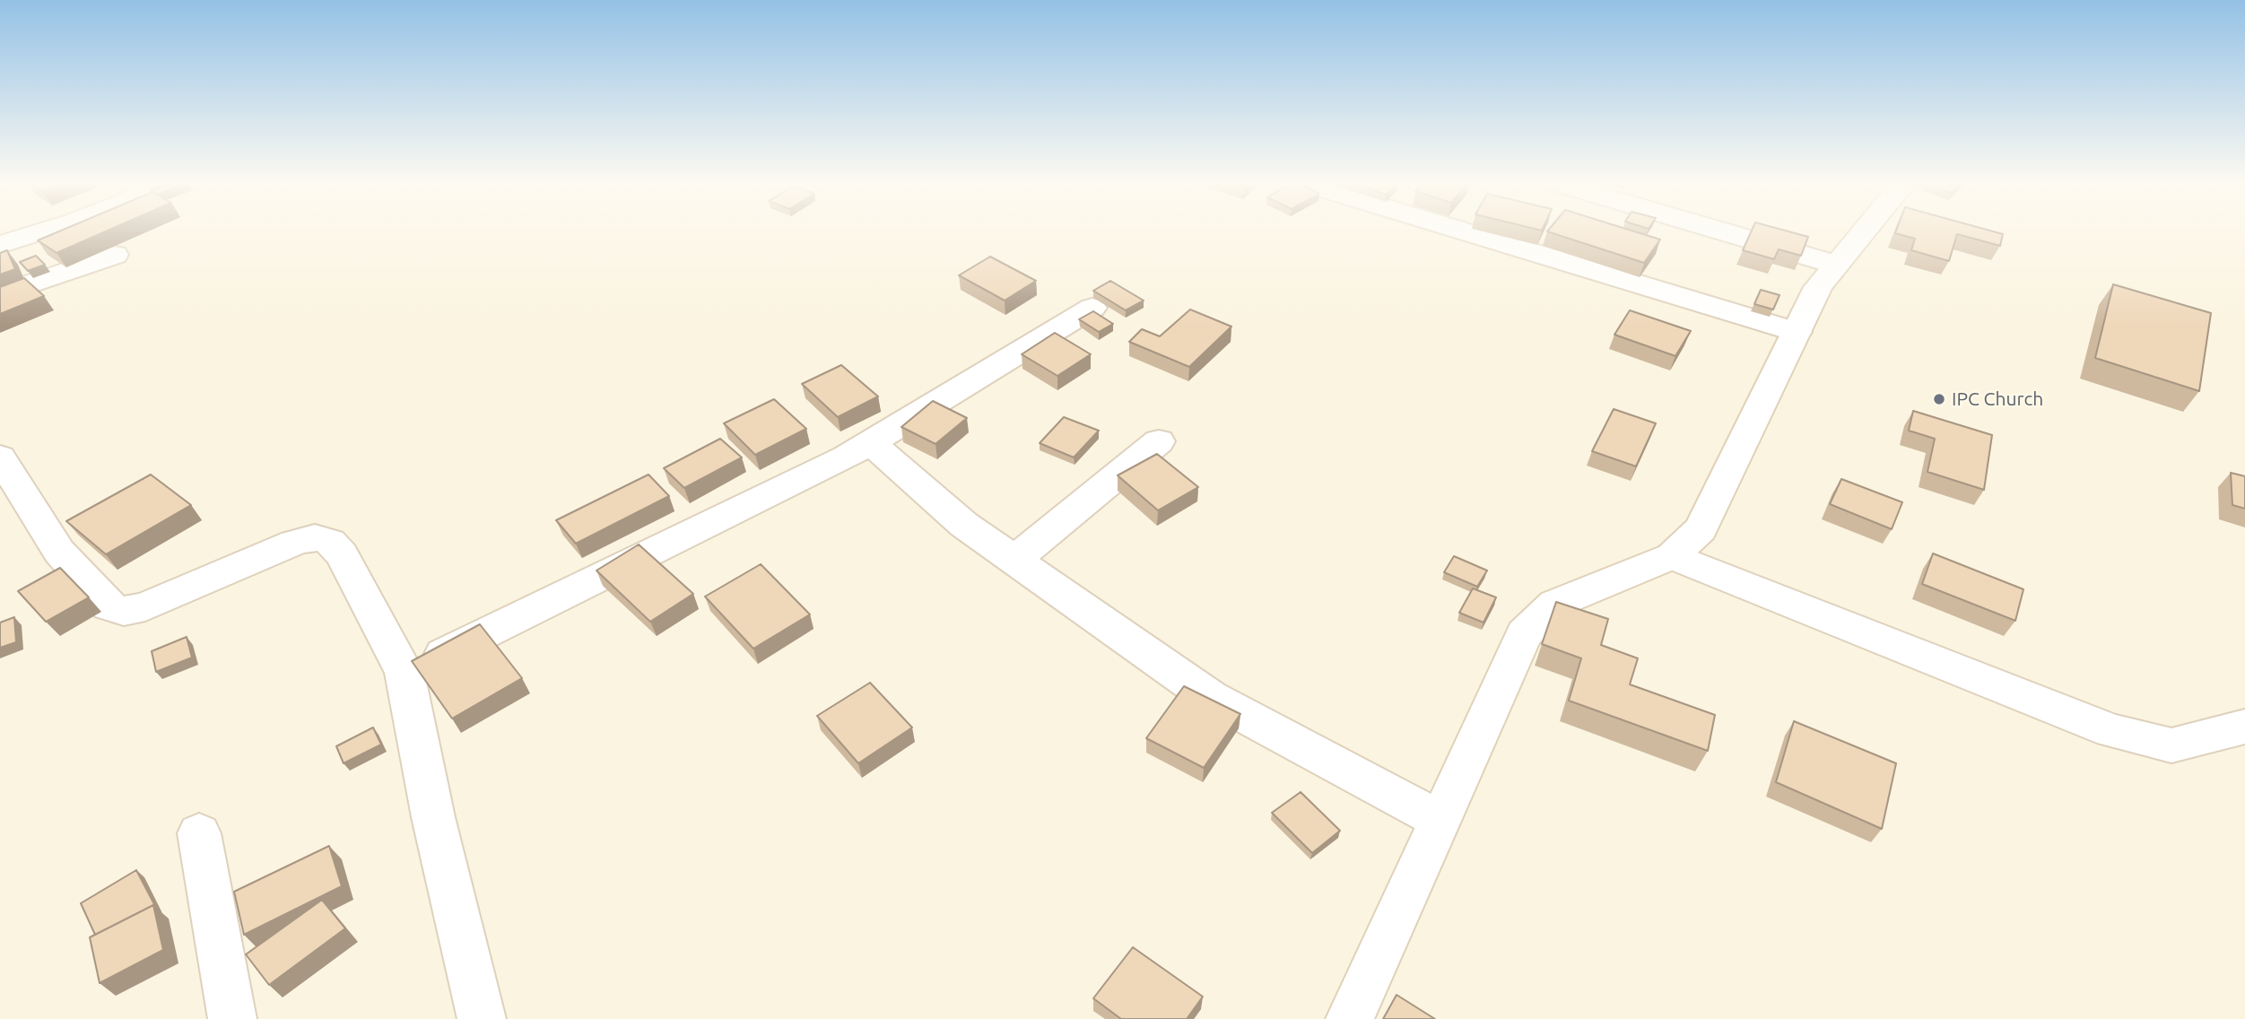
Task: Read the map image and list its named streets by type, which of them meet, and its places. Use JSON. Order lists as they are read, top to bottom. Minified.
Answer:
{"places":["IPC Church"]}
